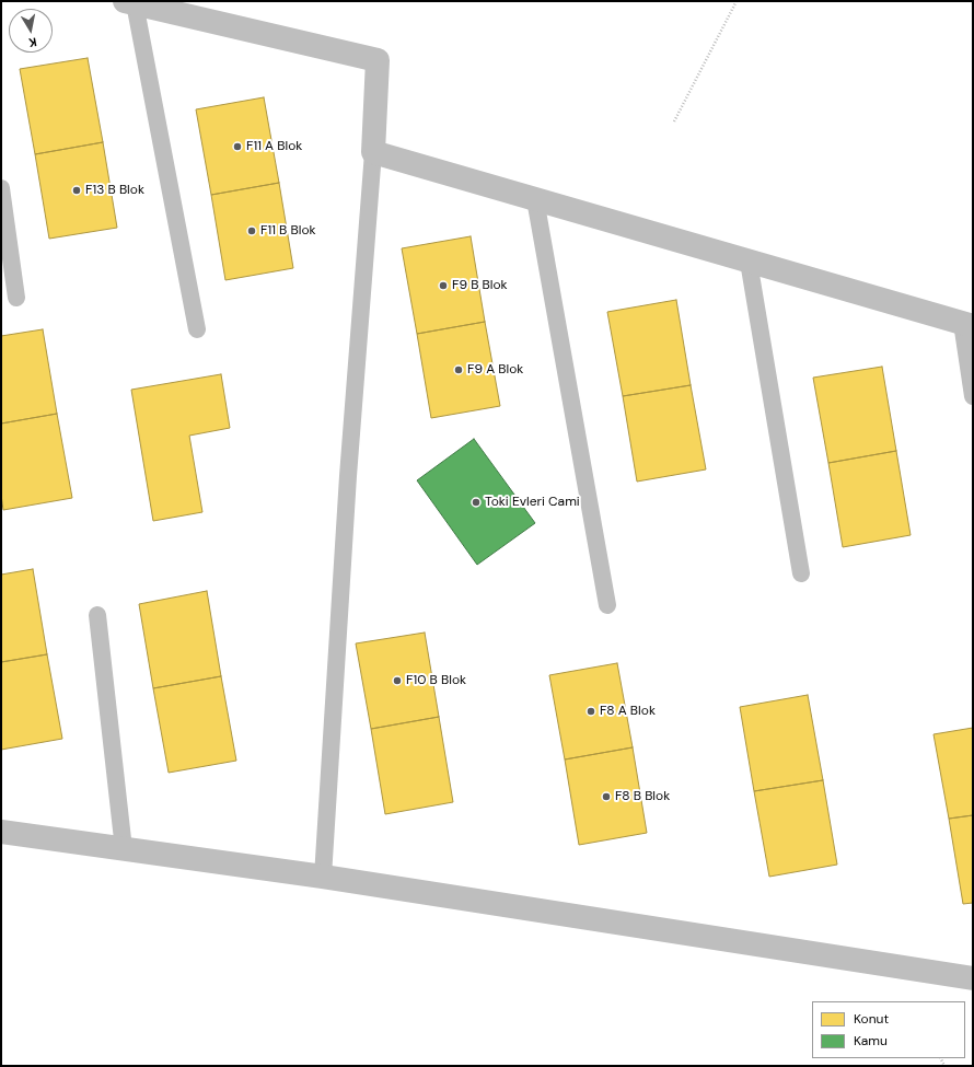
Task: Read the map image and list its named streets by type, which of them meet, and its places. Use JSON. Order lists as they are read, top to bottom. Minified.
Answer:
{"places":["F11 A Blok","F13 B Blok","F11 B Blok","F9 B Blok","F9 A Blok","Toki Evleri Cami","F10 B Blok","F8 A Blok","F8 B Blok"],"legend":["Konut","Kamu"],"north":"bottom"}
